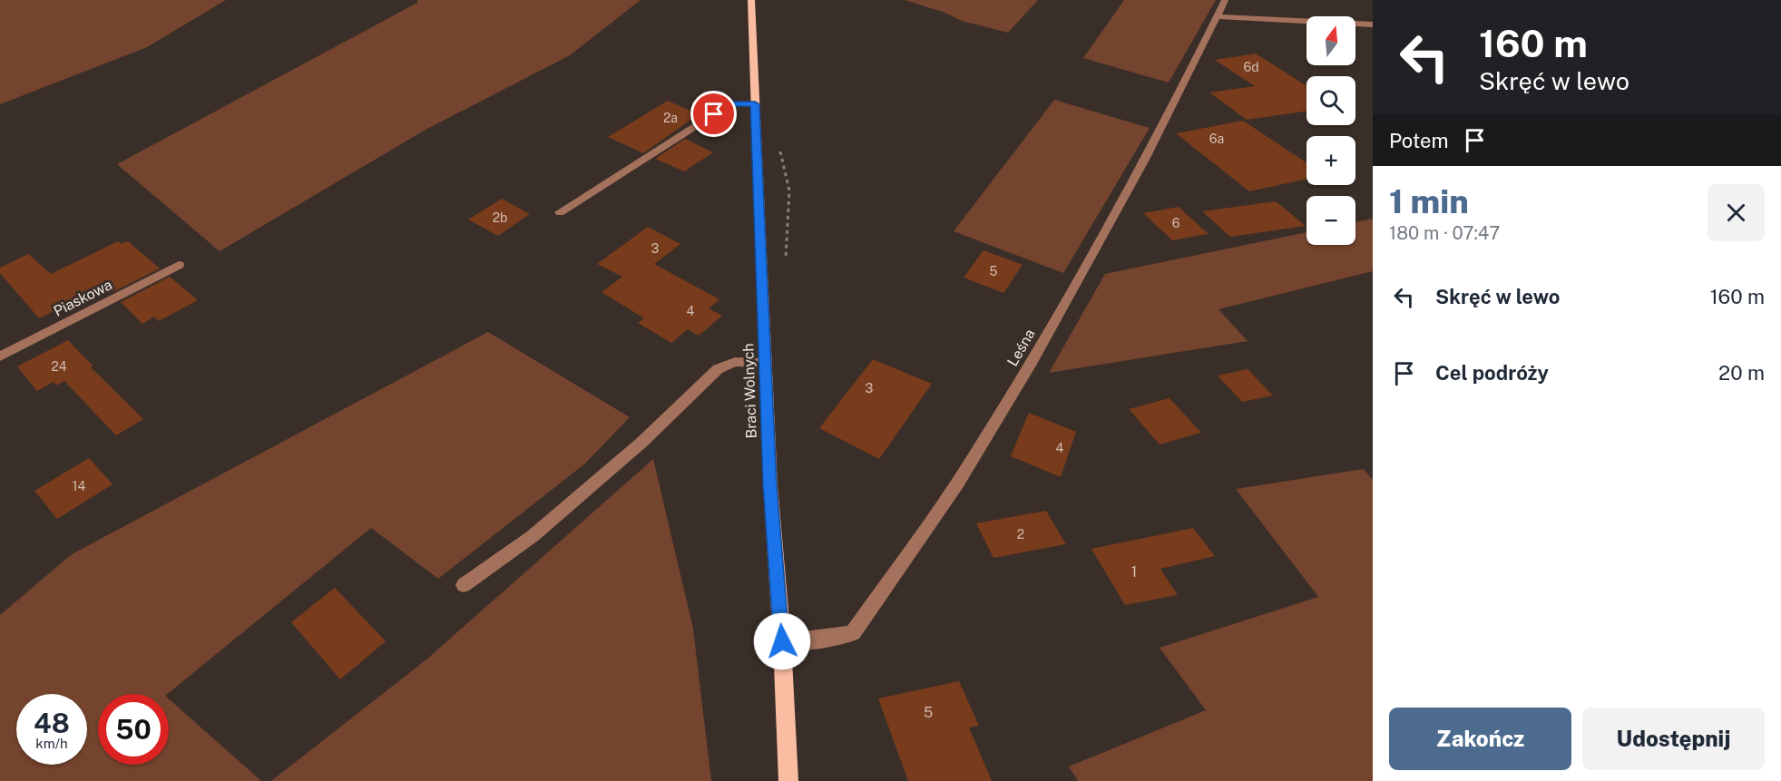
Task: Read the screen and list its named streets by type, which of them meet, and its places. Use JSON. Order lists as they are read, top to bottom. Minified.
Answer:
{"streets":{"main road":["Braci Wolnych"],"street":["Piaskowa","Leśna"]},"crossings":[["Leśna","Braci Wolnych"]],"house_numbers":["6d","2a","6a","2b","6","3","5","4","24","3","4","14","2","1","5"],"north":"top","page":{"turn":["160 m","Skręć w lewo"],"map_buttons":["+","−"],"then":"Potem","heading":["1 min","180 m · 07:47"],"list":[{"name":"Skręć w lewo","value":"160 m"},{"name":"Cel podróży","value":"20 m"}],"speed":"48 km/h","limit":"50","buttons":["Zakończ","Udostępnij"]}}
